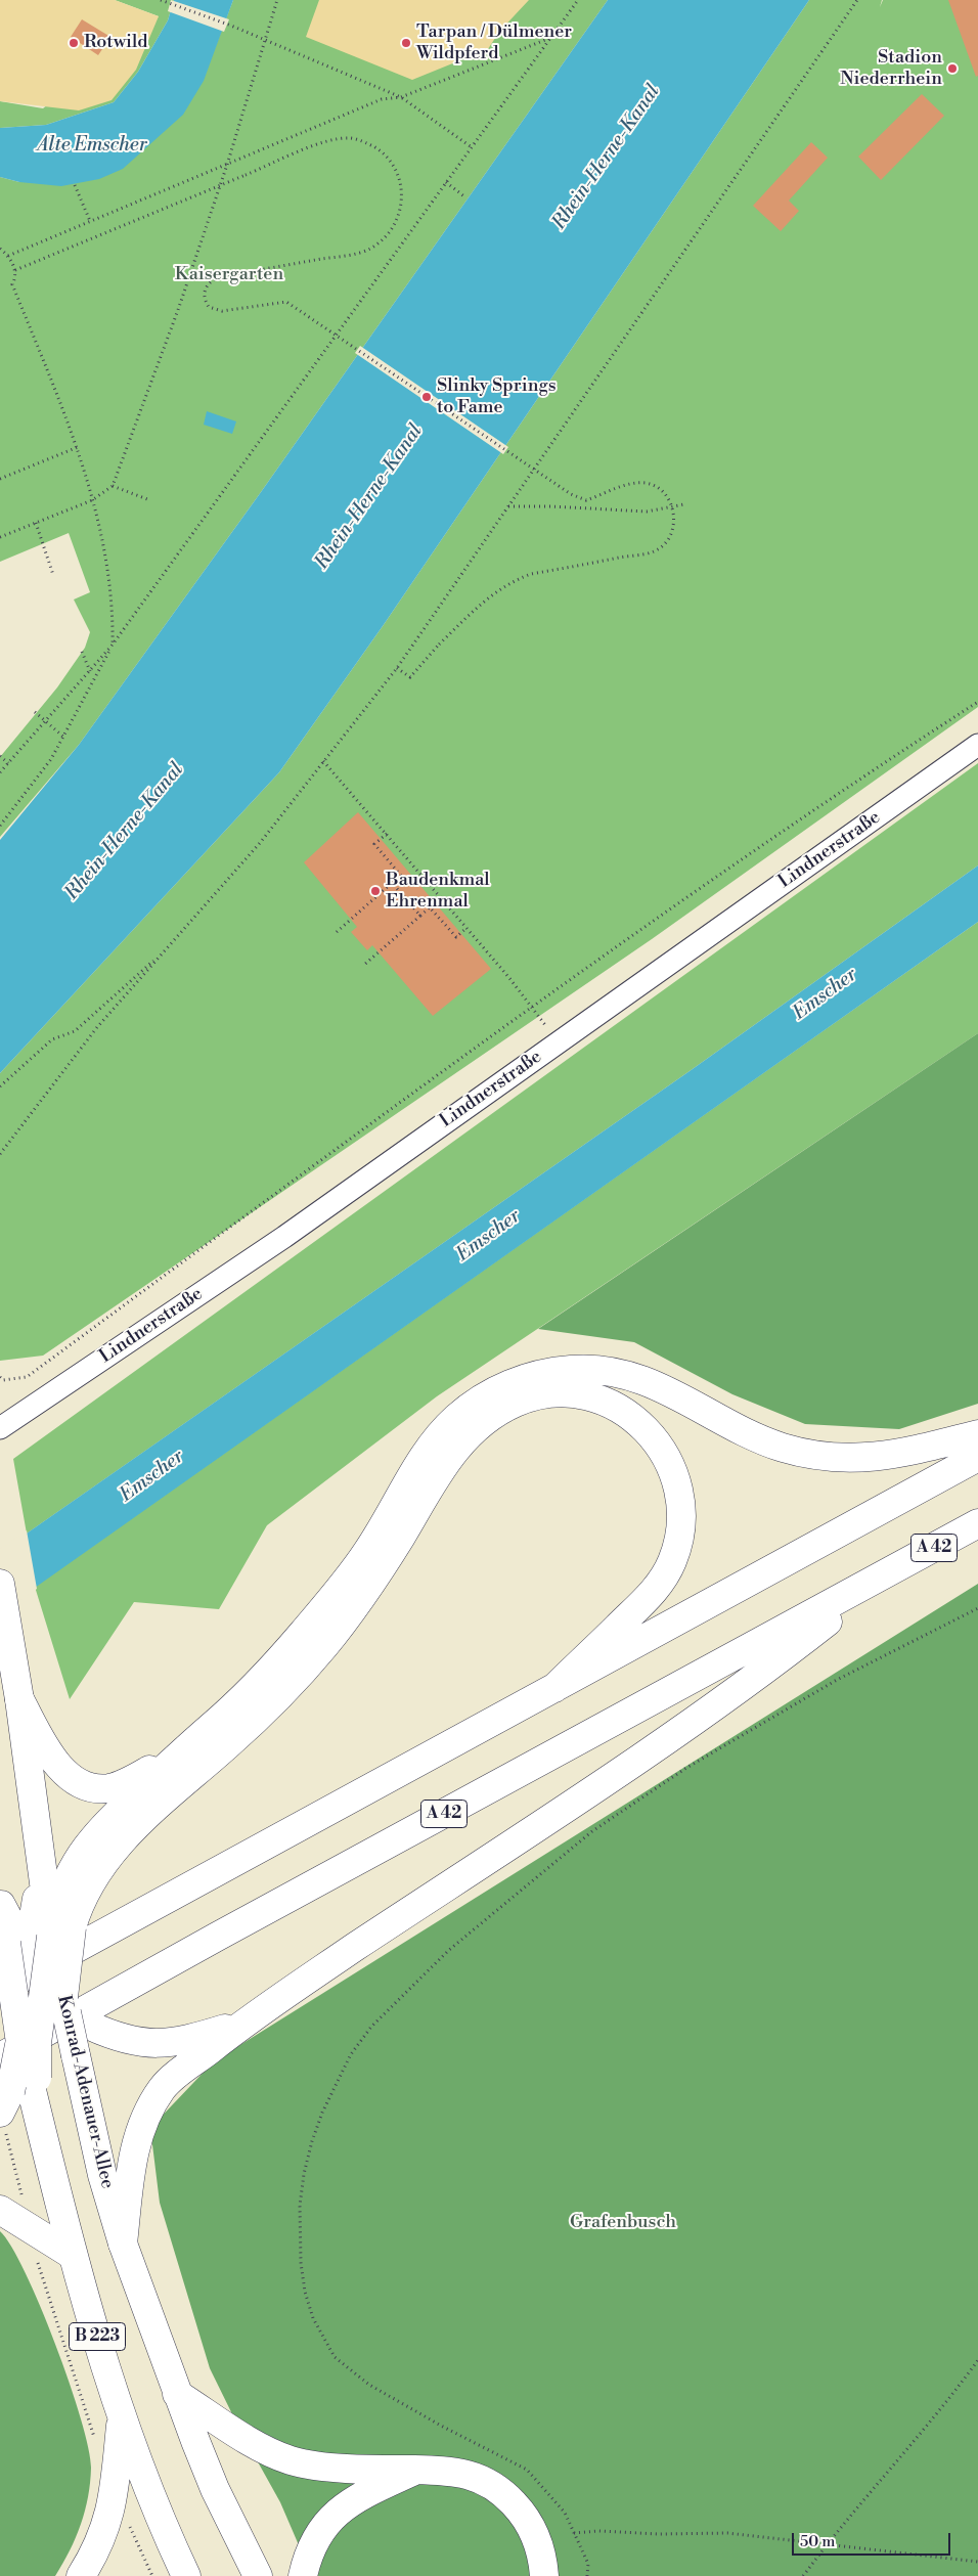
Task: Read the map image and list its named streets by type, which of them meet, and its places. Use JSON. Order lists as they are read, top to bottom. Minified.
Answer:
{"streets":{"main road":["A 42","Konrad-Adenauer-Allee","B 223"],"street":["Lindnerstraße"]},"crossings":[["A 42","Konrad-Adenauer-Allee"]],"water":["Alte Emscher","Rhein-Herne-Kanal","Emscher"],"parks":["Kaisergarten","Grafenbusch"],"places":["Rotwild","Tarpan / Dülmener Wildpferd","Stadion Niederrhein","Slinky Springs to Fame","Baudenkmal Ehrenmal"],"scale_bar":"50 m"}
